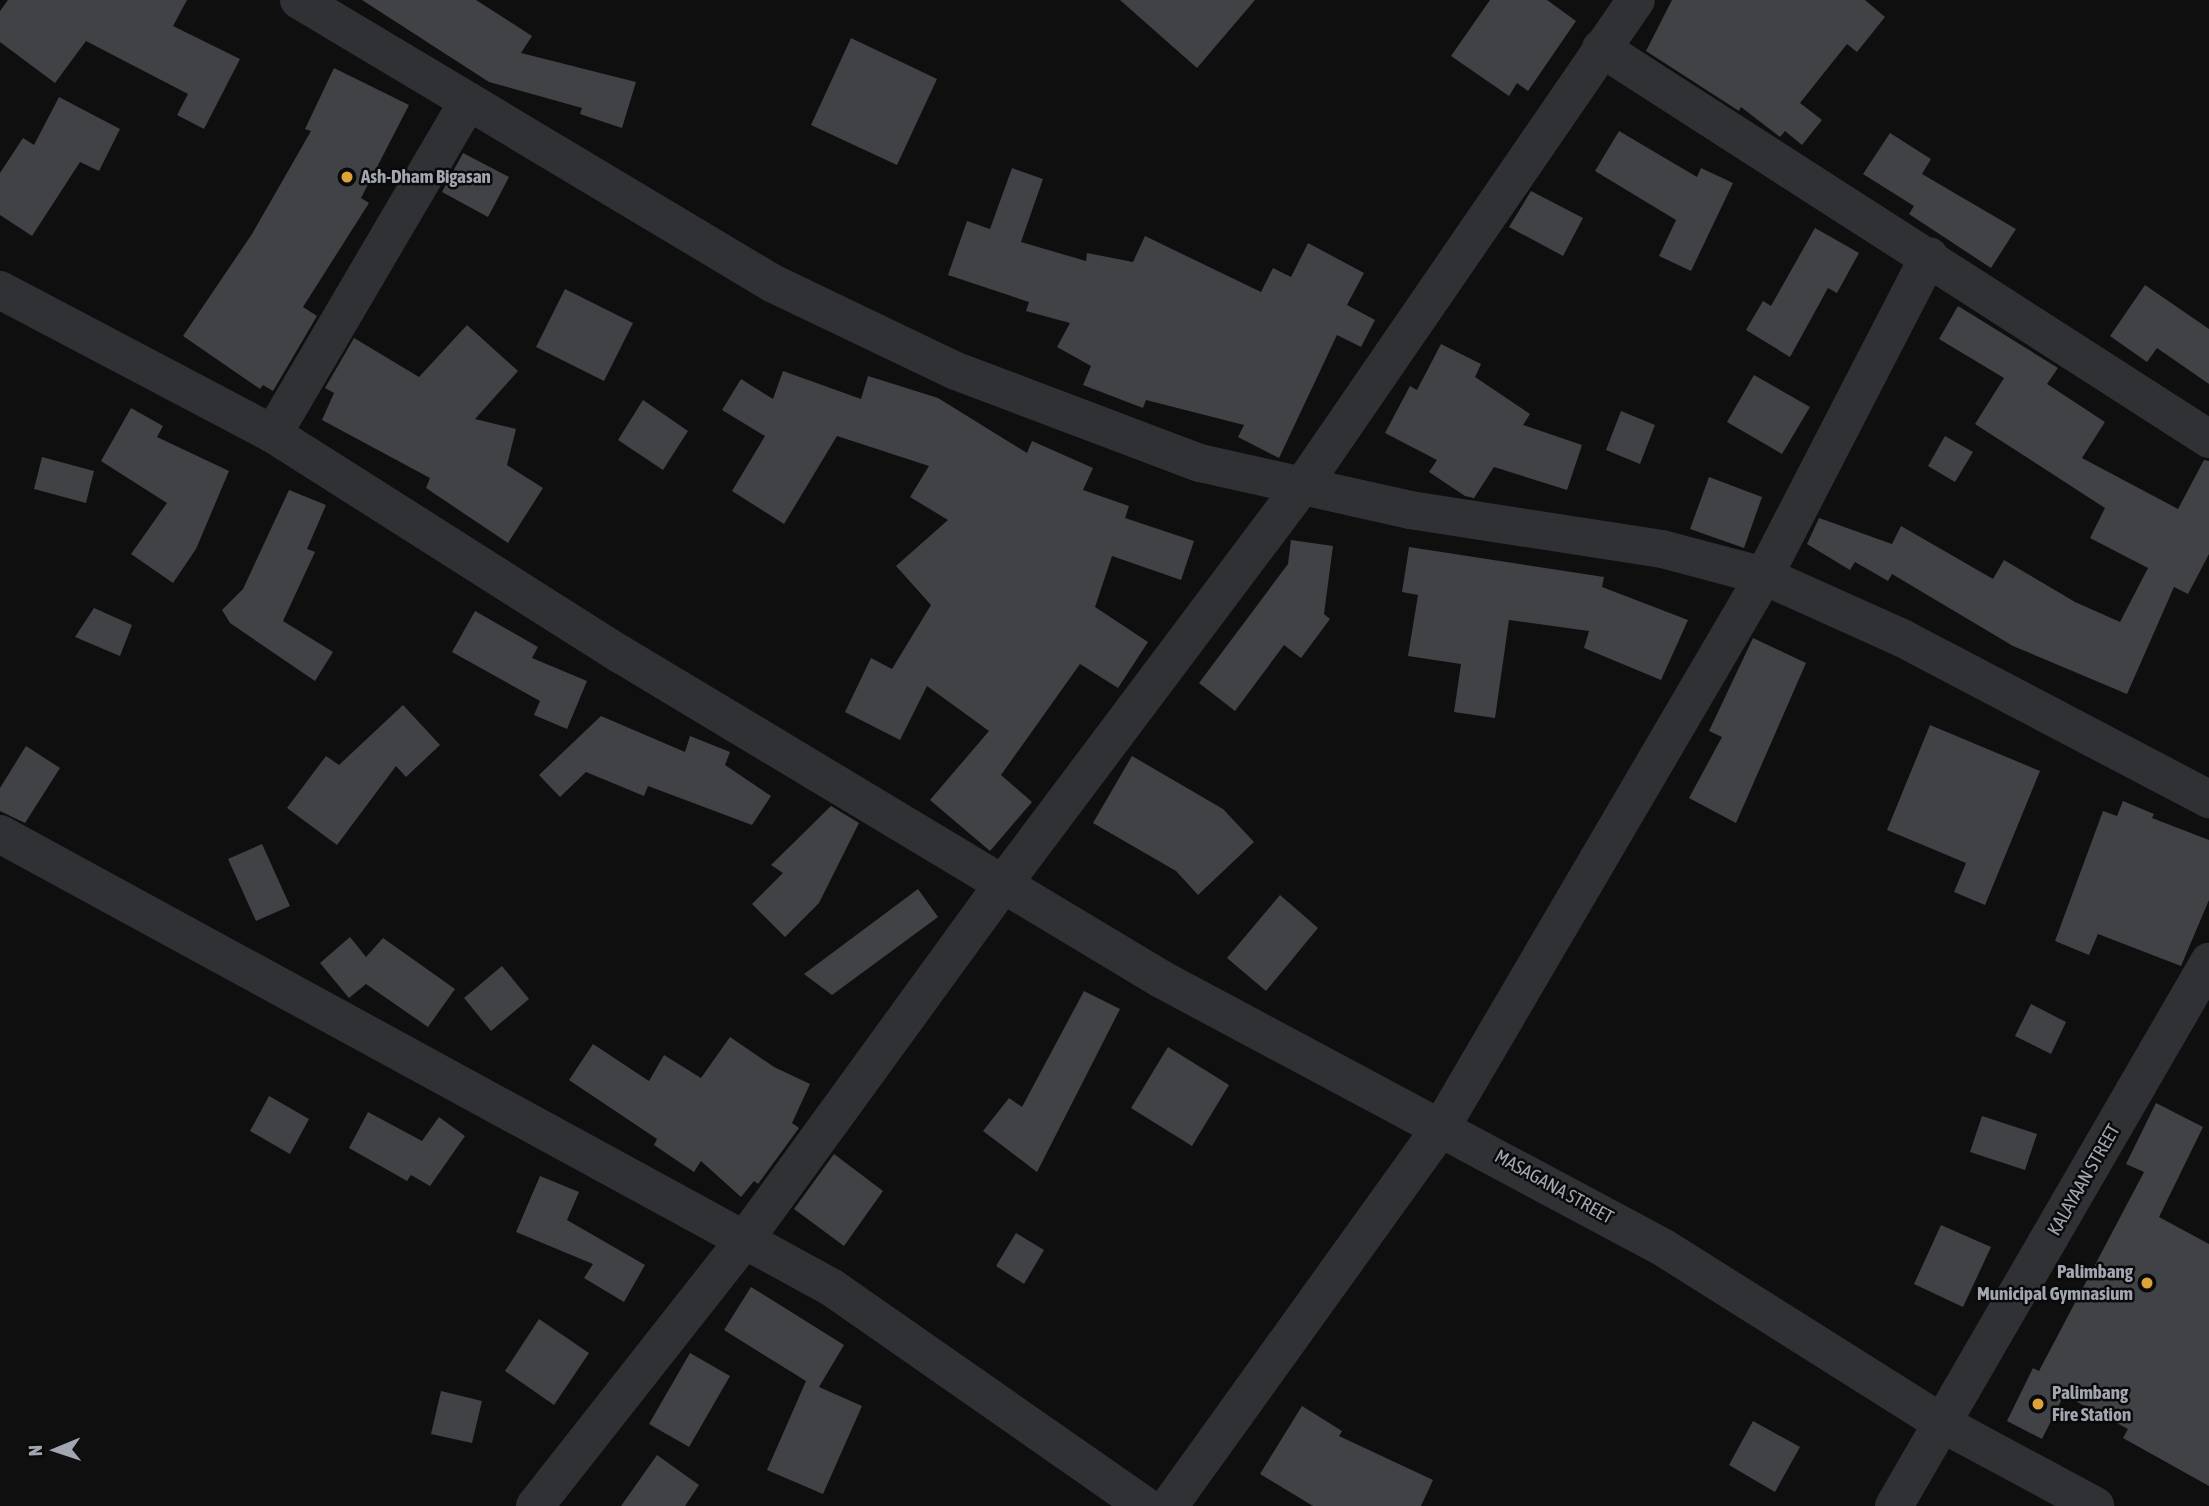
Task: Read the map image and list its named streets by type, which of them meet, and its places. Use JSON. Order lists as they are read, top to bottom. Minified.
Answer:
{"streets":{"street":["KALAYAAN STREET","MASAGANA STREET"]},"crossings":[["KALAYAAN STREET","MASAGANA STREET"]],"places":["Ash-Dham Bigasan","Palimbang Municipal Gymnasium","Palimbang Fire Station"],"north":"left"}
